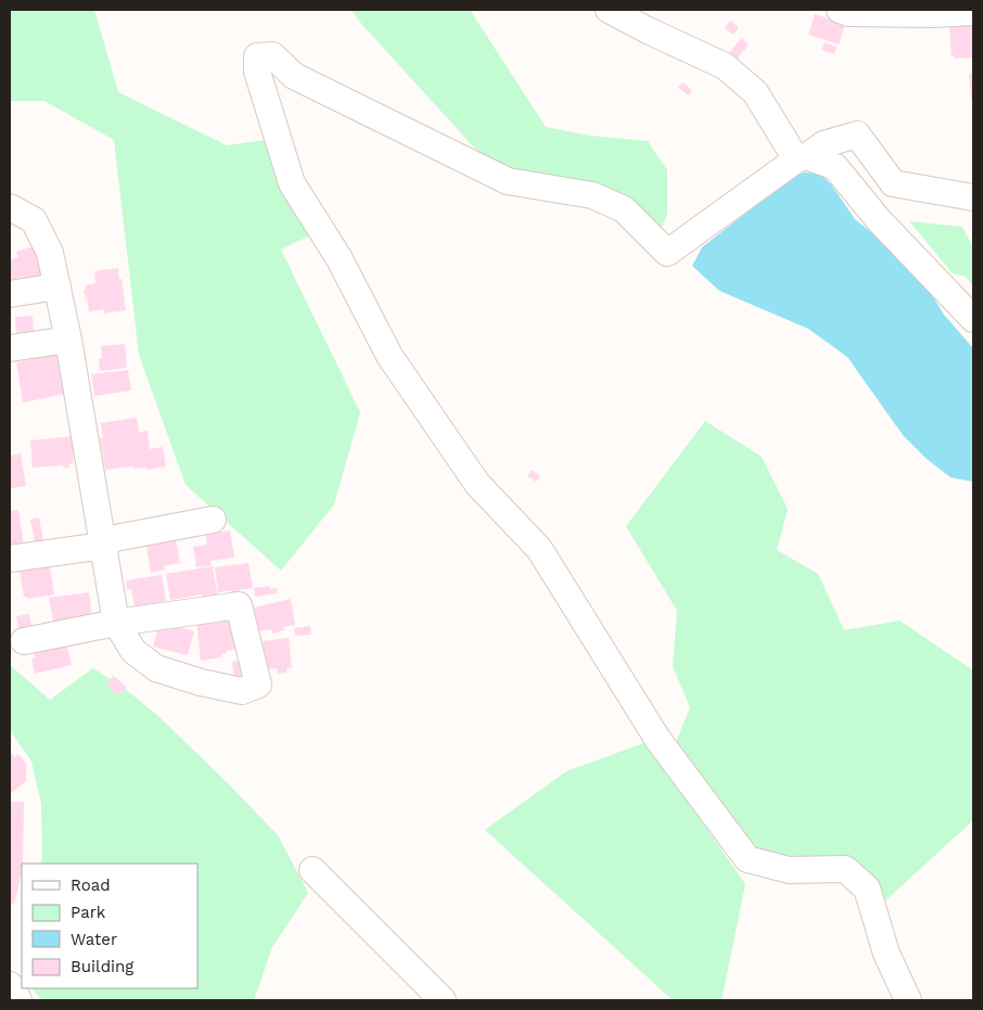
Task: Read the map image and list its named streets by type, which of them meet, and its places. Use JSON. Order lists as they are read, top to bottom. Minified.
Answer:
{"legend":["Road","Park","Water","Building"]}
